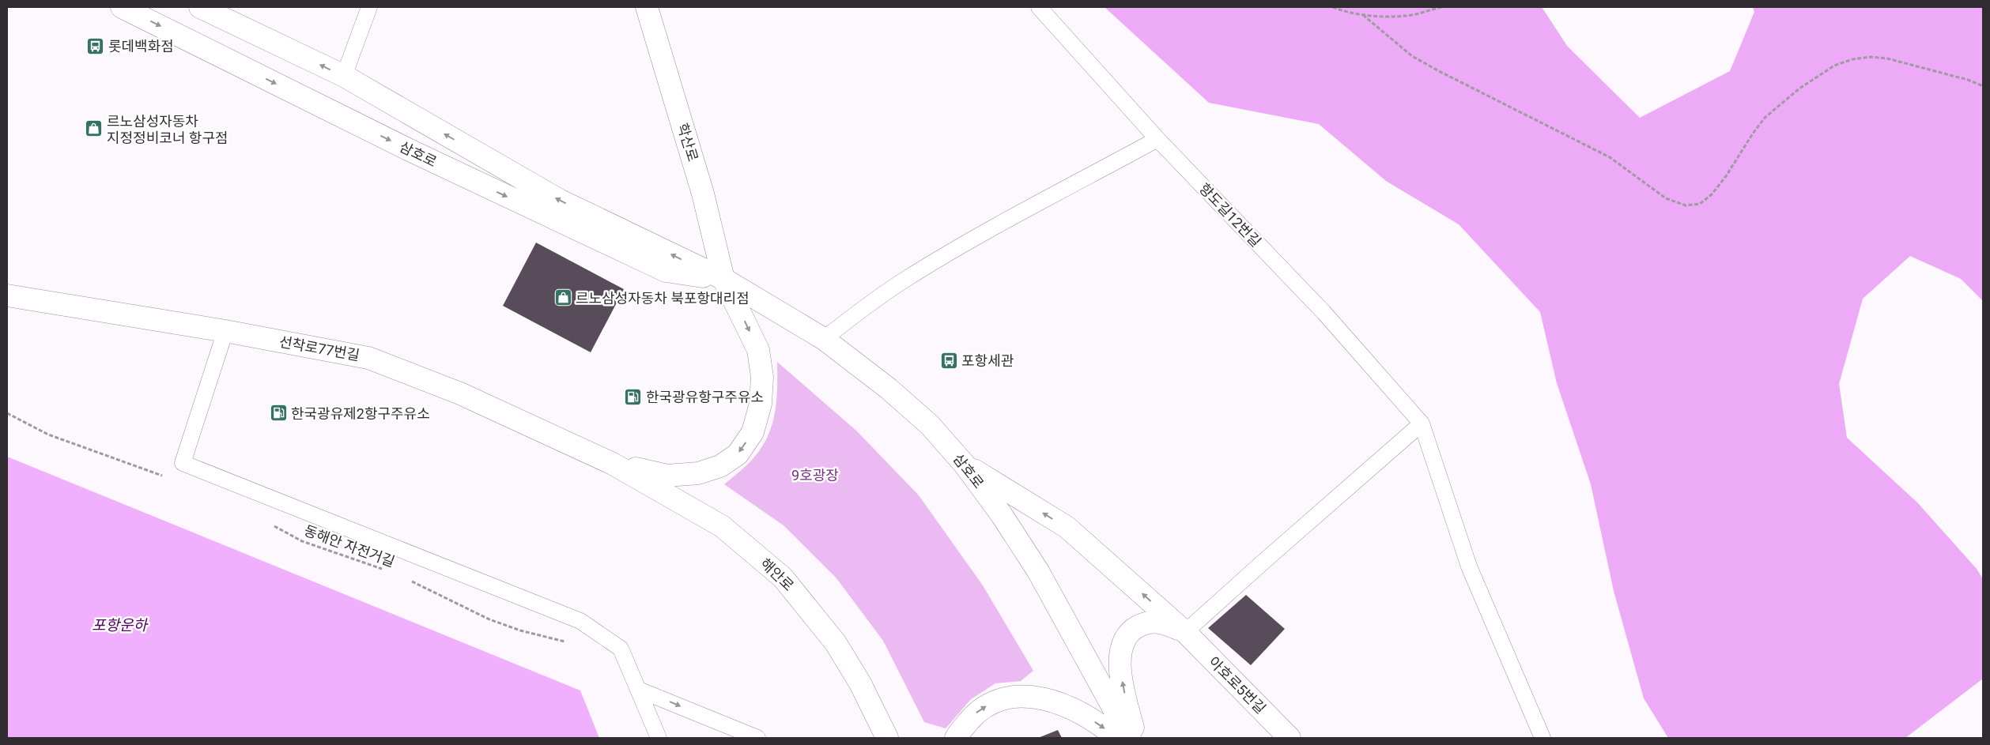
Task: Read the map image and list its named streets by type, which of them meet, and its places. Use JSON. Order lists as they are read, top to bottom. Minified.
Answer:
{"streets":{"main road":["학산로","삼호로","선착로77번길","해안로","아호로5번길"],"lane":["항도길12번길"],"path":["동해안 자전거길"]},"crossings":[["학산로","삼호로"],["학산로","선착로77번길"],["학산로","해안로"],["삼호로","아호로5번길"],["선착로77번길","해안로"]],"one_way":["아호로5번길"],"water":["포항운하"],"parks":["9호광장"],"places":{"bus stop":["롯데백화점","포항세관"],"shop":["르노삼성자동차 지정정비코너 항구점","르노삼성자동차 북포항대리점"],"fuel station":["한국광유항구주유소","한국광유제2항구주유소"]}}
